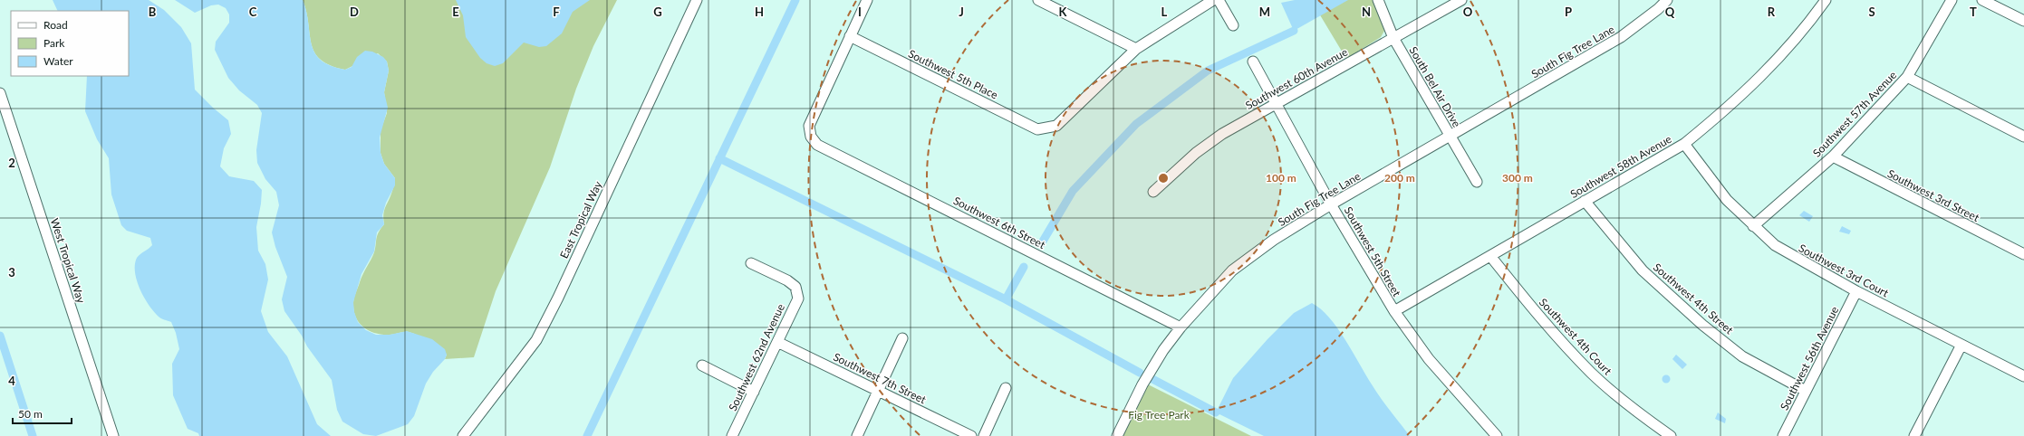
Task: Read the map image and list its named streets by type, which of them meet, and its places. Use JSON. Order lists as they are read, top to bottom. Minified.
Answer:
{"streets":{"street":["South Fig Tree Lane","Southwest 5th Place","Southwest 60th Avenue","South Bel Air Drive","Southwest 57th Avenue","Southwest 58th Avenue","Southwest 3rd Street","East Tropical Way","Southwest 6th Street","Southwest 5th Street","West Tropical Way","Southwest 3rd Court","Southwest 4th Street","Southwest 4th Court","Southwest 62nd Avenue","Southwest 56th Avenue","Southwest 7th Street"]},"crossings":[["South Fig Tree Lane","South Bel Air Drive"],["South Fig Tree Lane","Southwest 6th Street"],["South Fig Tree Lane","Southwest 5th Street"],["Southwest 5th Place","Southwest 6th Street"],["Southwest 60th Avenue","South Bel Air Drive"],["Southwest 60th Avenue","Southwest 5th Street"],["Southwest 57th Avenue","Southwest 3rd Street"],["Southwest 57th Avenue","Southwest 3rd Court"],["Southwest 58th Avenue","Southwest 5th Street"],["Southwest 58th Avenue","Southwest 3rd Court"],["Southwest 58th Avenue","Southwest 4th Street"],["Southwest 58th Avenue","Southwest 4th Court"],["Southwest 3rd Court","Southwest 56th Avenue"],["Southwest 4th Street","Southwest 56th Avenue"],["Southwest 62nd Avenue","Southwest 7th Street"]],"parks":["Fig Tree Park"],"legend":["Road","Park","Water"],"scale_bar":"50 m","grid":{"columns":["B","C","D","E","F","G","H","I","J","K","L","M","N","O","P","Q","R","S","T"],"rows":["2","3","4"]},"rings":["100 m","200 m","300 m"]}
